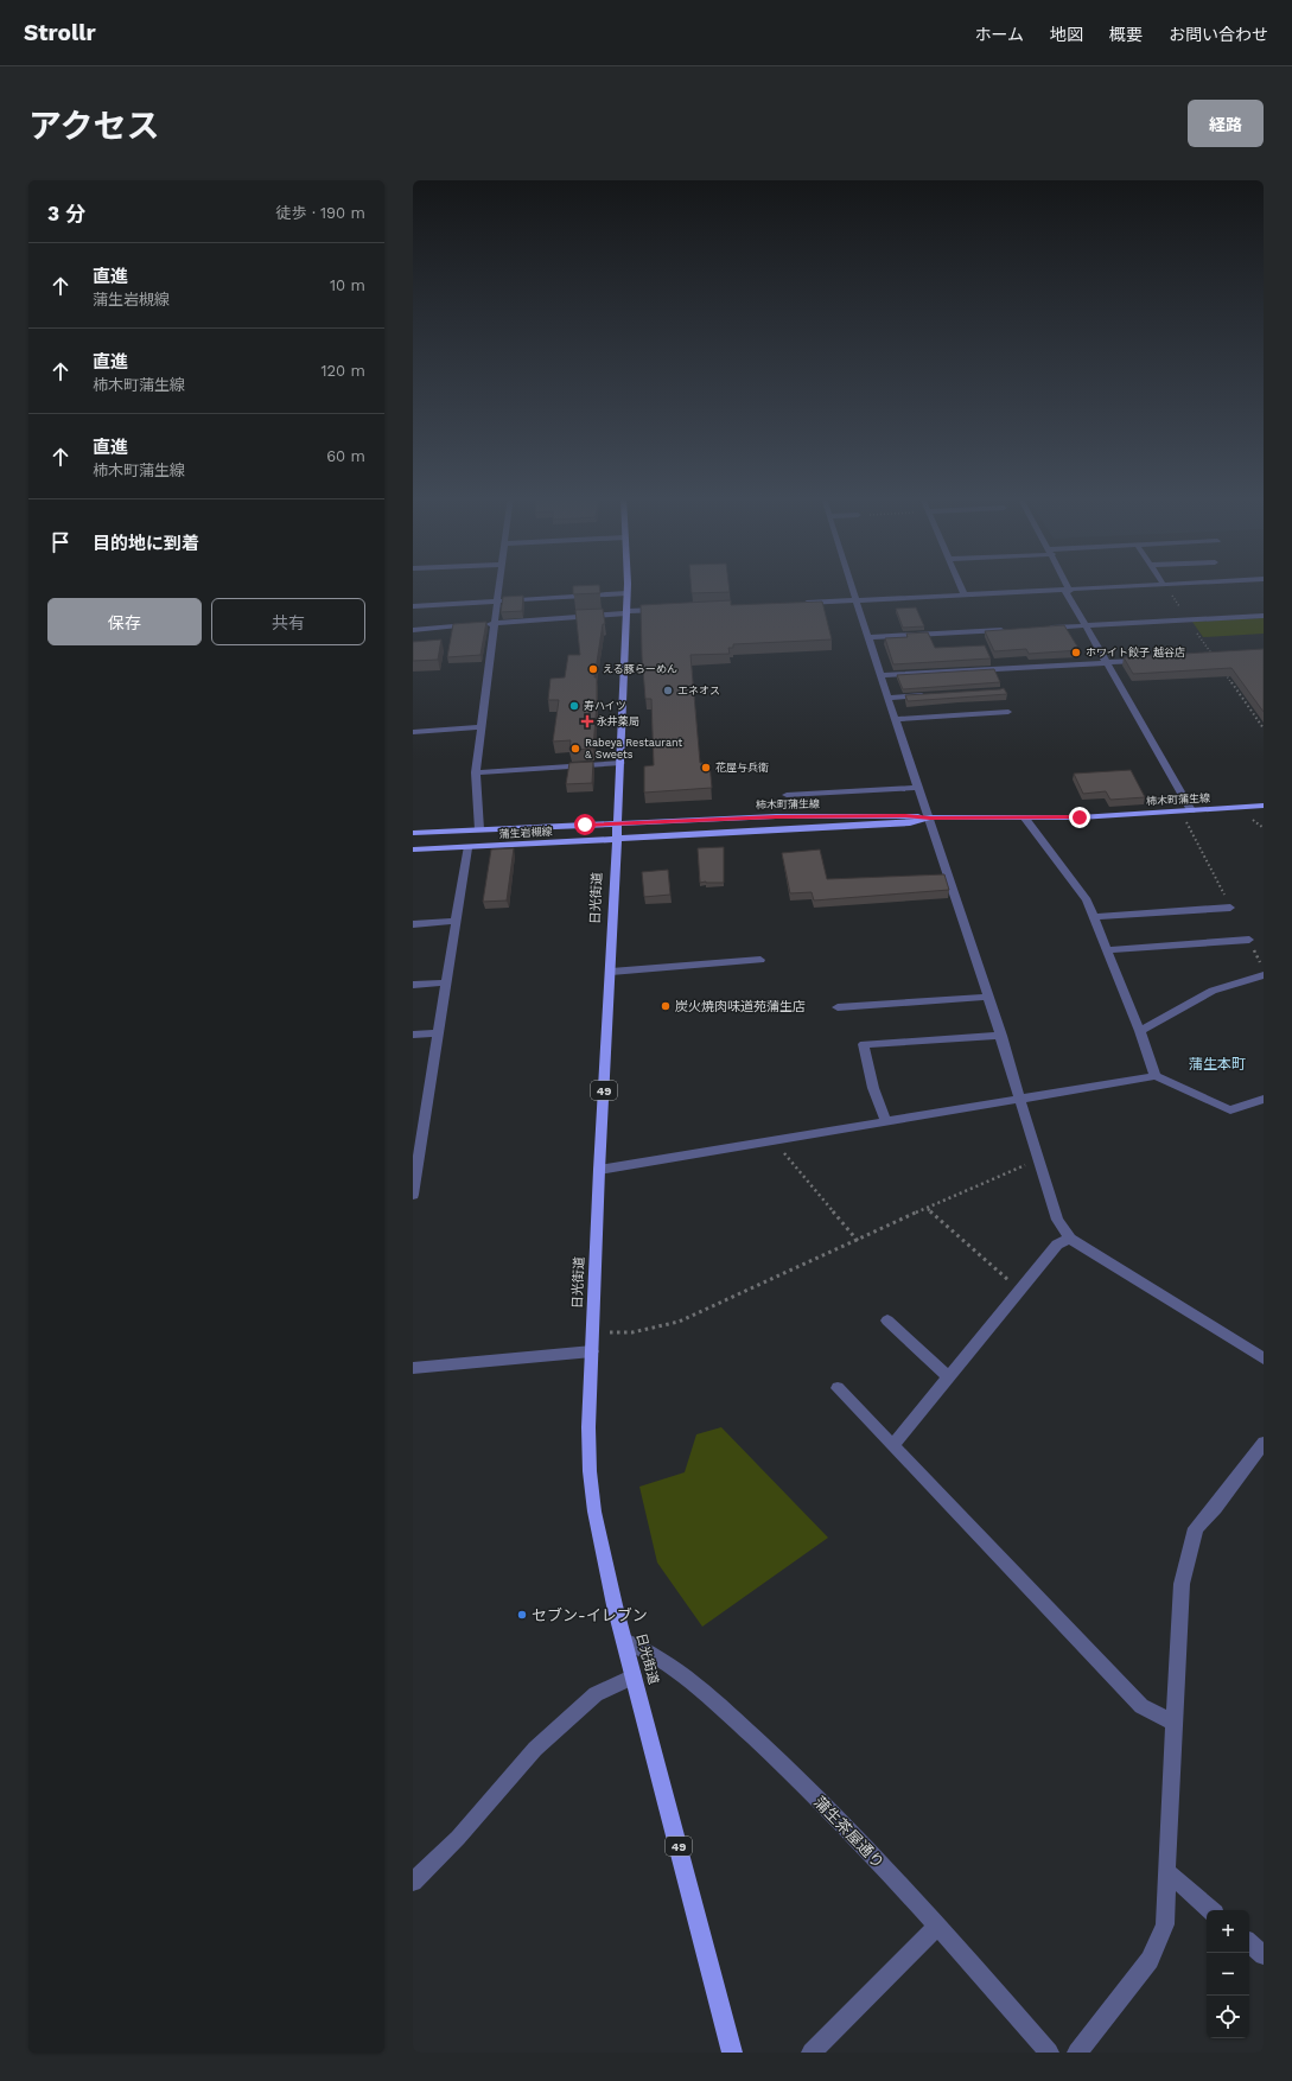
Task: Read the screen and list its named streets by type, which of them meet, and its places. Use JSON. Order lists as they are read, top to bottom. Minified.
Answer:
{"streets":{"main road":["柿木町蒲生線","蒲生岩槻線","日光街道","49"],"street":["蒲生茶屋通り"]},"crossings":[["柿木町蒲生線","蒲生岩槻線"],["柿木町蒲生線","日光街道"],["蒲生岩槻線","日光街道"],["日光街道","蒲生茶屋通り"]],"districts":["蒲生本町"],"places":{"other":["ホワイト餃子 越谷店","える豚らーめん","エネオス","寿ハイツ","Rabeya Restaurant & Sweets","花屋与兵衛","炭火焼肉味道苑蒲生店","セブン-イレブン"],"health":["永井薬局"]},"page":{"header":"Strollr","nav":["ホーム","地図","概要","お問い合わせ"],"title":"アクセス","buttons":["経路",["保存","共有"]],"heading":["3 分","徒歩 · 190 m"],"list":[["直進","蒲生岩槻線","10 m"],["直進","柿木町蒲生線","120 m"],["直進","柿木町蒲生線","60 m"],"目的地に到着"],"map_buttons":["+","−"]}}
